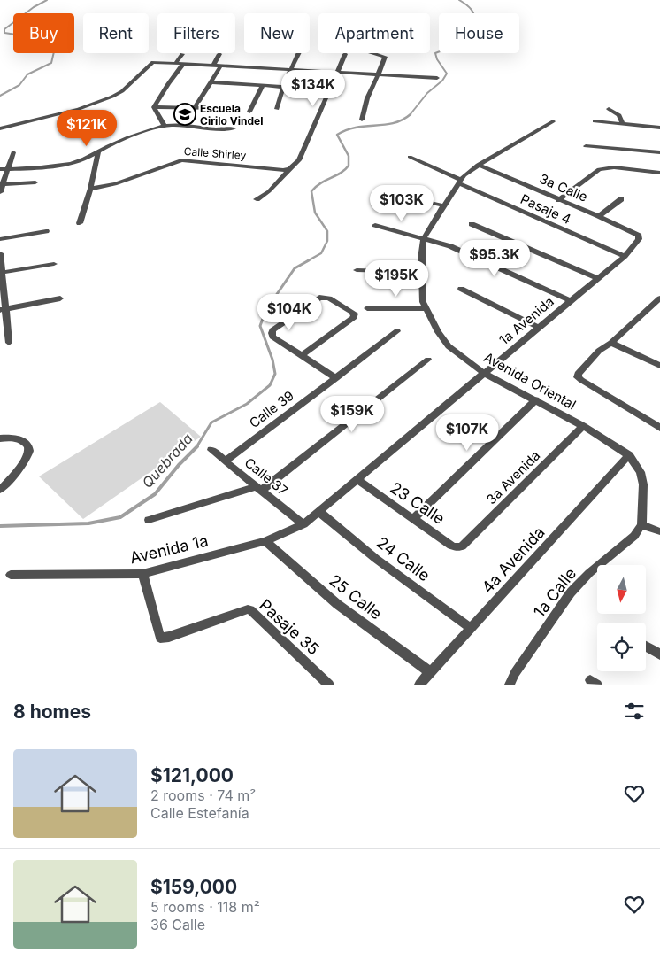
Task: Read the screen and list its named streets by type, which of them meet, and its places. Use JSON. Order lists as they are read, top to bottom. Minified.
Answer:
{"streets":{"street":["Calle Shirley","3a Calle","Pasaje 4","1a Avenida","Avenida Oriental","Calle 39","Calle 37","3a Avenida","23 Calle","Avenida 1a","24 Calle","4a Avenida","1a Calle","25 Calle","Pasaje 35"]},"crossings":[["3a Calle","1a Avenida"],["3a Calle","Avenida Oriental"],["Pasaje 4","1a Avenida"],["Pasaje 4","Avenida Oriental"],["1a Avenida","Avenida Oriental"],["1a Avenida","Calle 37"],["1a Avenida","23 Calle"],["1a Avenida","Avenida 1a"],["1a Avenida","24 Calle"],["Avenida Oriental","3a Avenida"],["Avenida Oriental","4a Avenida"],["Avenida Oriental","1a Calle"],["Calle 39","Calle 37"],["Calle 37","Avenida 1a"],["3a Avenida","23 Calle"],["Avenida 1a","25 Calle"],["Avenida 1a","Pasaje 35"],["24 Calle","4a Avenida"],["4a Avenida","25 Calle"]],"water":["Quebrada"],"places":{"school or university":["Escuela Cirilo Vindel"]},"north":"bottom","page":{"chip":["Buy","Rent","Filters","New","Apartment","House"],"price":["$134K","$121K","$103K","$95.3K","$195K","$104K","$159K","$107K"],"heading":"8 homes","list":[{"name":"$121,000","note":"2 rooms · 74 m² · Calle Estefanía"},{"name":"$159,000","note":"5 rooms · 118 m² · 36 Calle"}]}}
